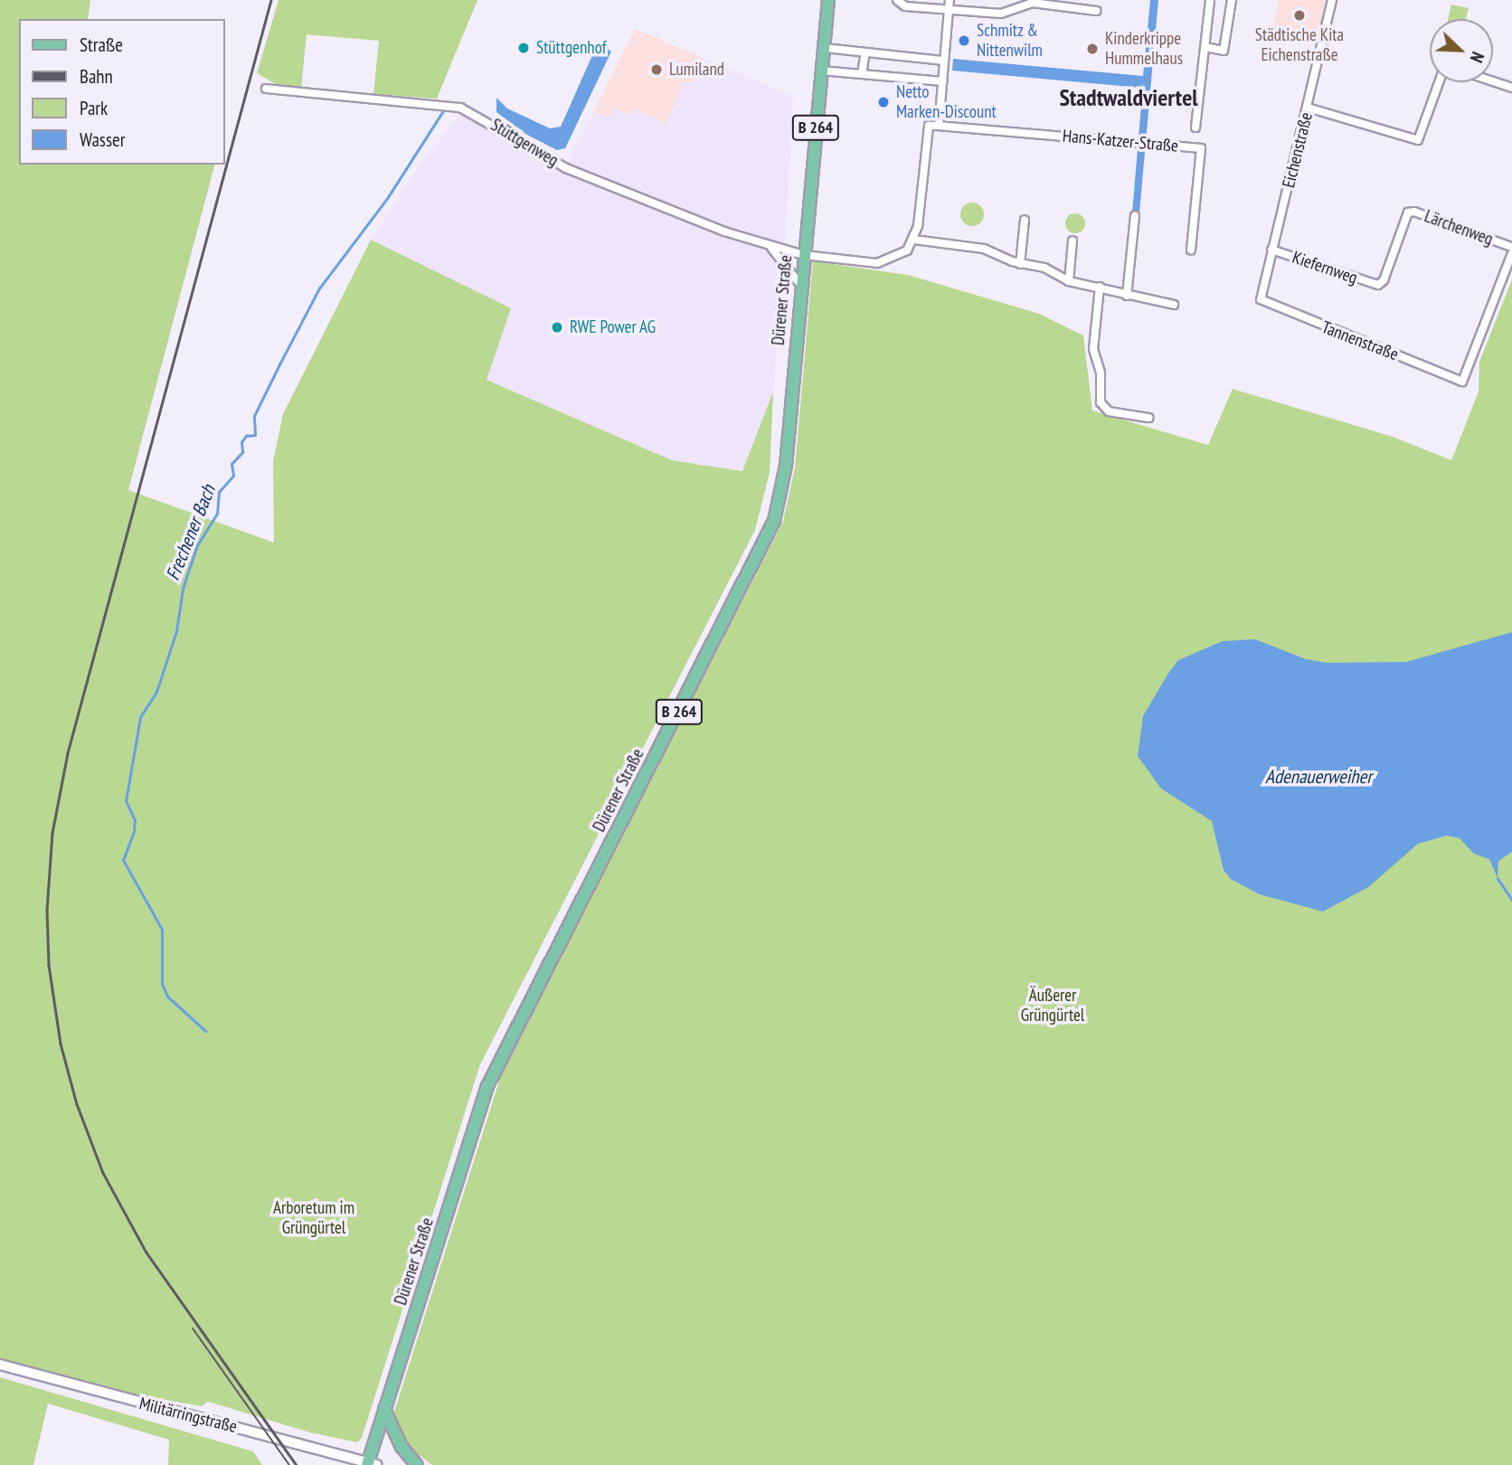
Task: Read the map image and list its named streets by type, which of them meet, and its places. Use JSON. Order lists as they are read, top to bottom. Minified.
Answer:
{"streets":{"main road":["B 264","Dürener Straße","Militärringstraße"],"street":["Hans-Katzer-Straße","Stüttgenweg","Eichenstraße","Lärchenweg","Kiefernweg","Tannenstraße"]},"crossings":[["Stüttgenweg","Dürener Straße"],["Eichenstraße","Kiefernweg"],["Eichenstraße","Tannenstraße"],["Lärchenweg","Kiefernweg"],["Dürener Straße","Militärringstraße"]],"districts":["Stadtwaldviertel"],"water":["Frechener Bach","Adenauerweiher"],"parks":["Äußerer Grüngürtel","Arboretum im Grüngürtel"],"places":["Städtische Kita Eichenstraße","Schmitz & Nittenwilm","Stüttgenhof","Kinderkrippe Hummelhaus","Lumiland","Netto Marken-Discount","RWE Power AG"],"legend":["Straße","Bahn","Park","Wasser"],"north":"bottom right"}
